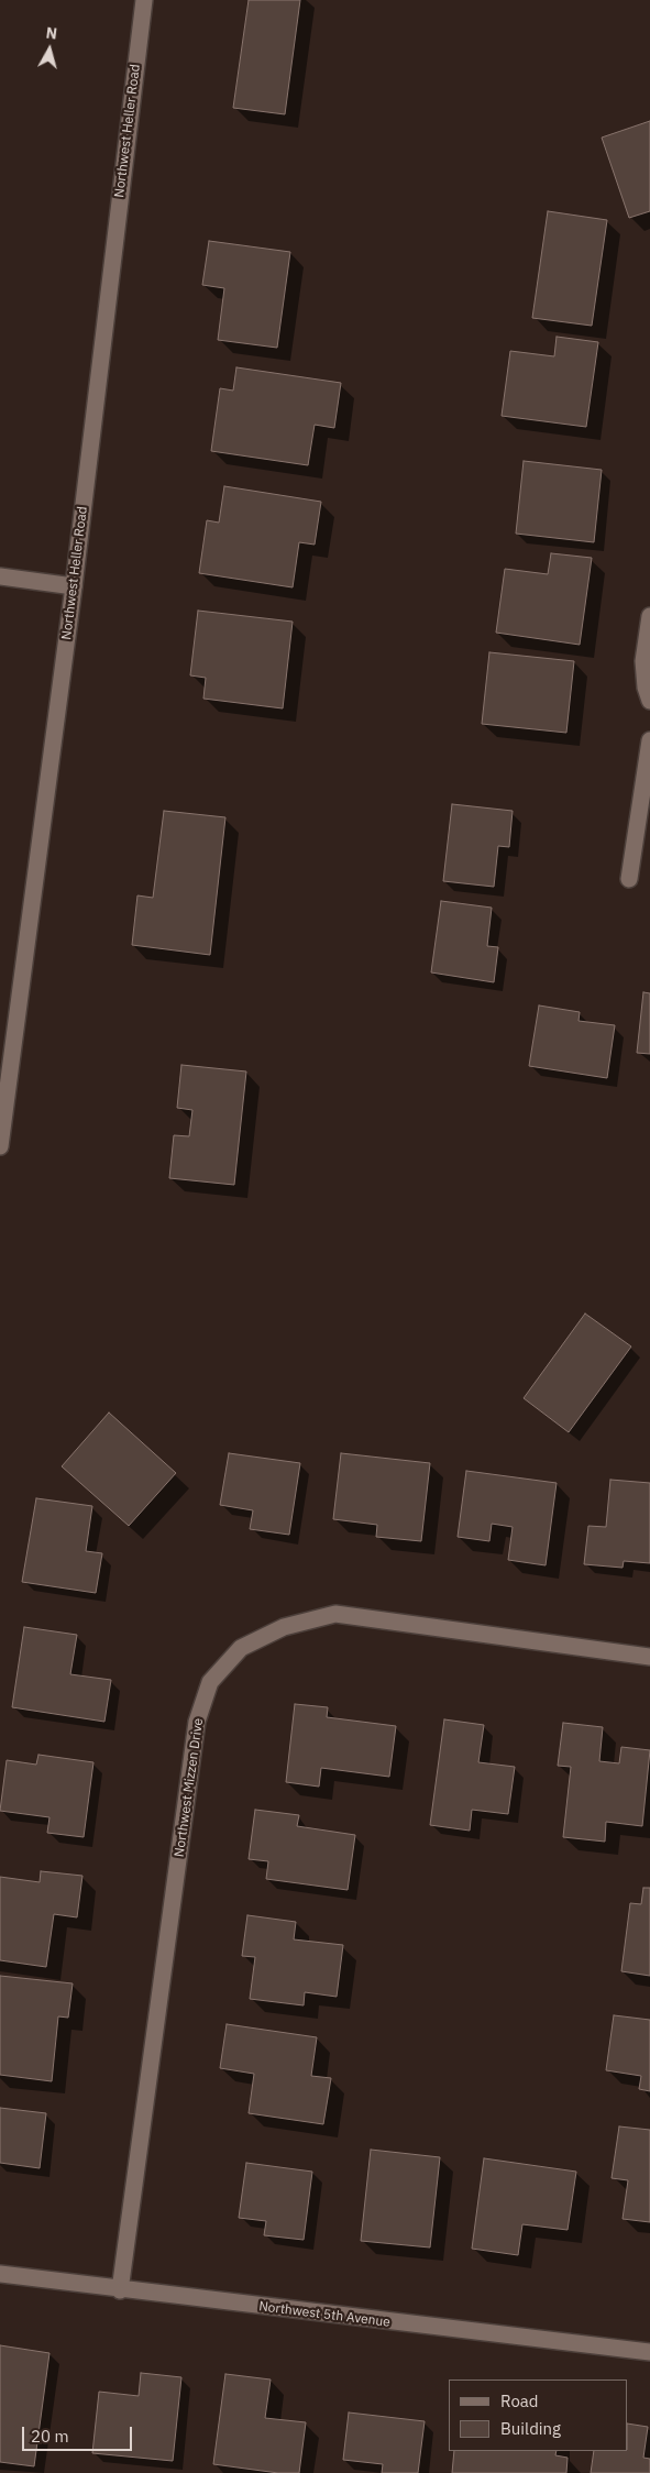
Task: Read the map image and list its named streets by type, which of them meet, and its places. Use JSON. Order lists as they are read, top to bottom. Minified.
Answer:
{"streets":{"street":["Northwest Heller Road","Northwest Mizzen Drive","Northwest 5th Avenue"]},"crossings":[["Northwest Mizzen Drive","Northwest 5th Avenue"]],"legend":["Road","Building"],"scale_bar":"20 m","north":"top"}
